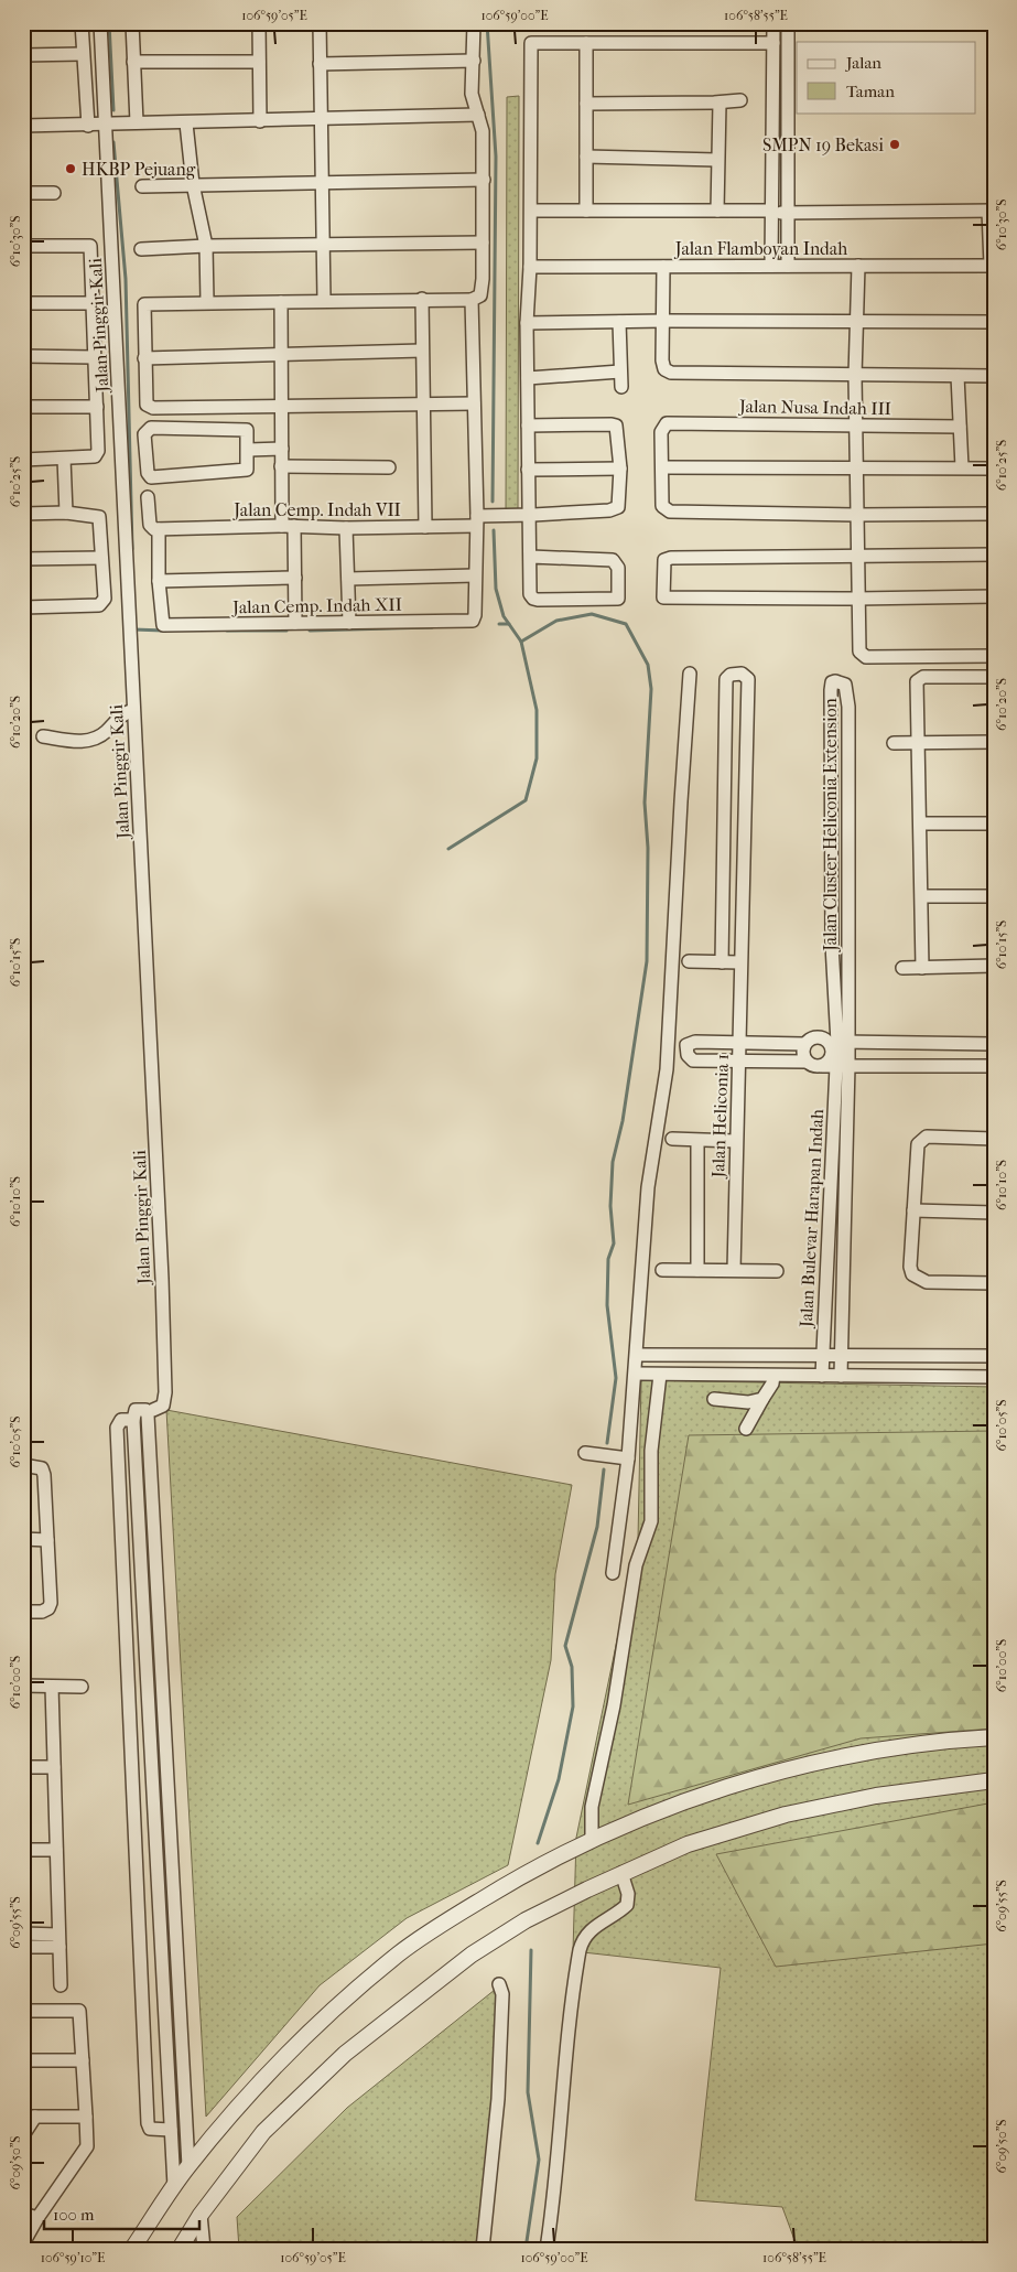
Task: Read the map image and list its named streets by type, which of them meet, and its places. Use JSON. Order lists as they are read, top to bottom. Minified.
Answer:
{"streets":{"street":["Jalan Flamboyan Indah","Jalan Pinggir Kali","Jalan Nusa Indah III","Jalan Cemp. Indah VII","Jalan Cemp. Indah XII","Jalan Cluster Heliconia Extension","Jalan Heliconia 1","Jalan Bulevar Harapan Indah"]},"crossings":[["Jalan Cemp. Indah VII","Jalan Cemp. Indah XII"]],"places":["SMPN 19 Bekasi","HKBP Pejuang"],"legend":["Jalan","Taman"],"scale_bar":"100 m","coordinates":["106°59'05\"E","106°59'00\"E","106°58'55\"E","6°10'30\"S","6°10'25\"S","6°10'20\"S","6°10'15\"S","6°10'10\"S","6°10'05\"S","6°10'00\"S","6°09'55\"S","6°09'50\"S","106°59'10\"E"]}
